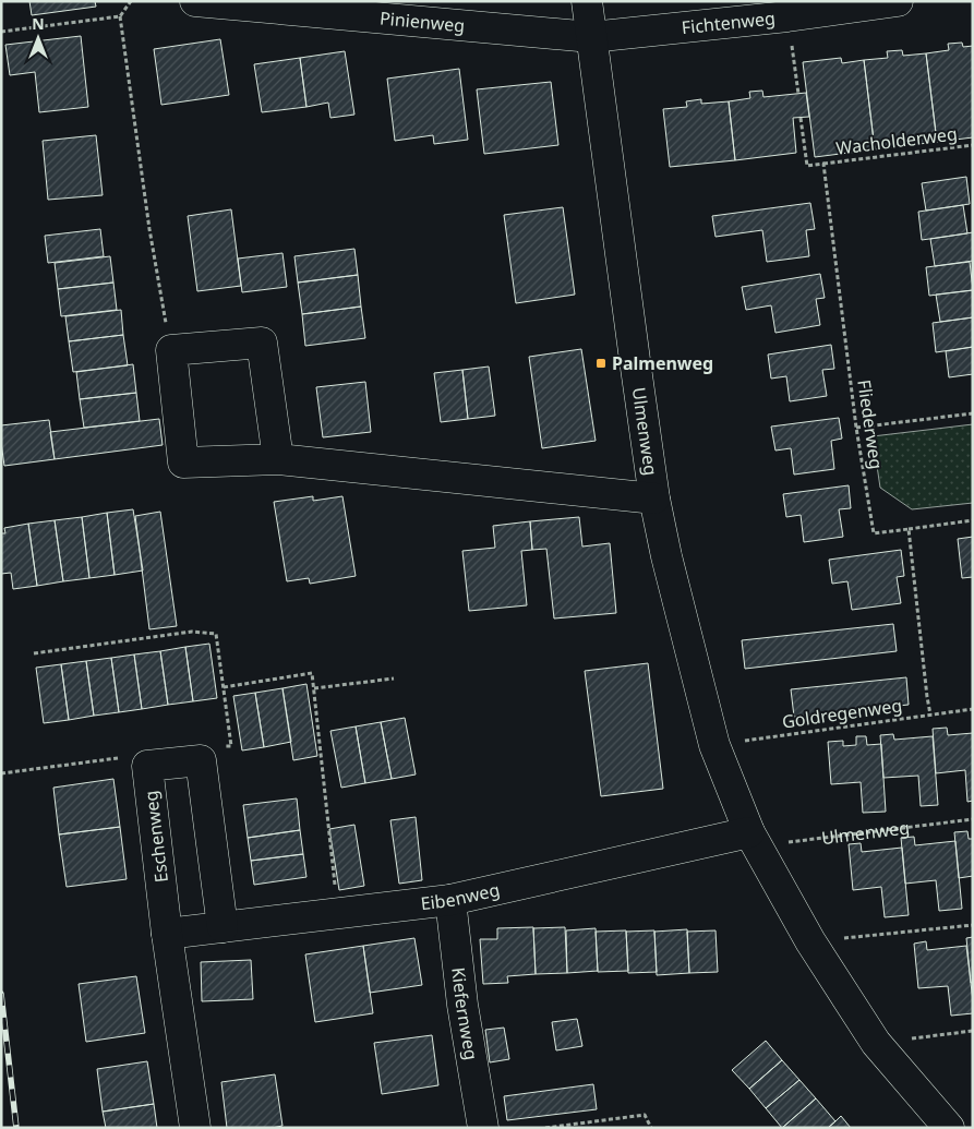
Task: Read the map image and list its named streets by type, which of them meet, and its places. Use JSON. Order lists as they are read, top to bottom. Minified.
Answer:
{"streets":{"street":["Pinienweg","Fichtenweg","Ulmenweg","Eschenweg","Eibenweg","Kiefernweg"],"path":["Wacholderweg","Fliederweg","Goldregenweg"]},"crossings":[["Pinienweg","Fichtenweg"],["Pinienweg","Ulmenweg"],["Fichtenweg","Ulmenweg"],["Wacholderweg","Fliederweg"],["Ulmenweg","Goldregenweg"],["Ulmenweg","Eibenweg"],["Eschenweg","Eibenweg"],["Eibenweg","Kiefernweg"]],"places":{"transit":["Palmenweg"]},"north":"top"}
